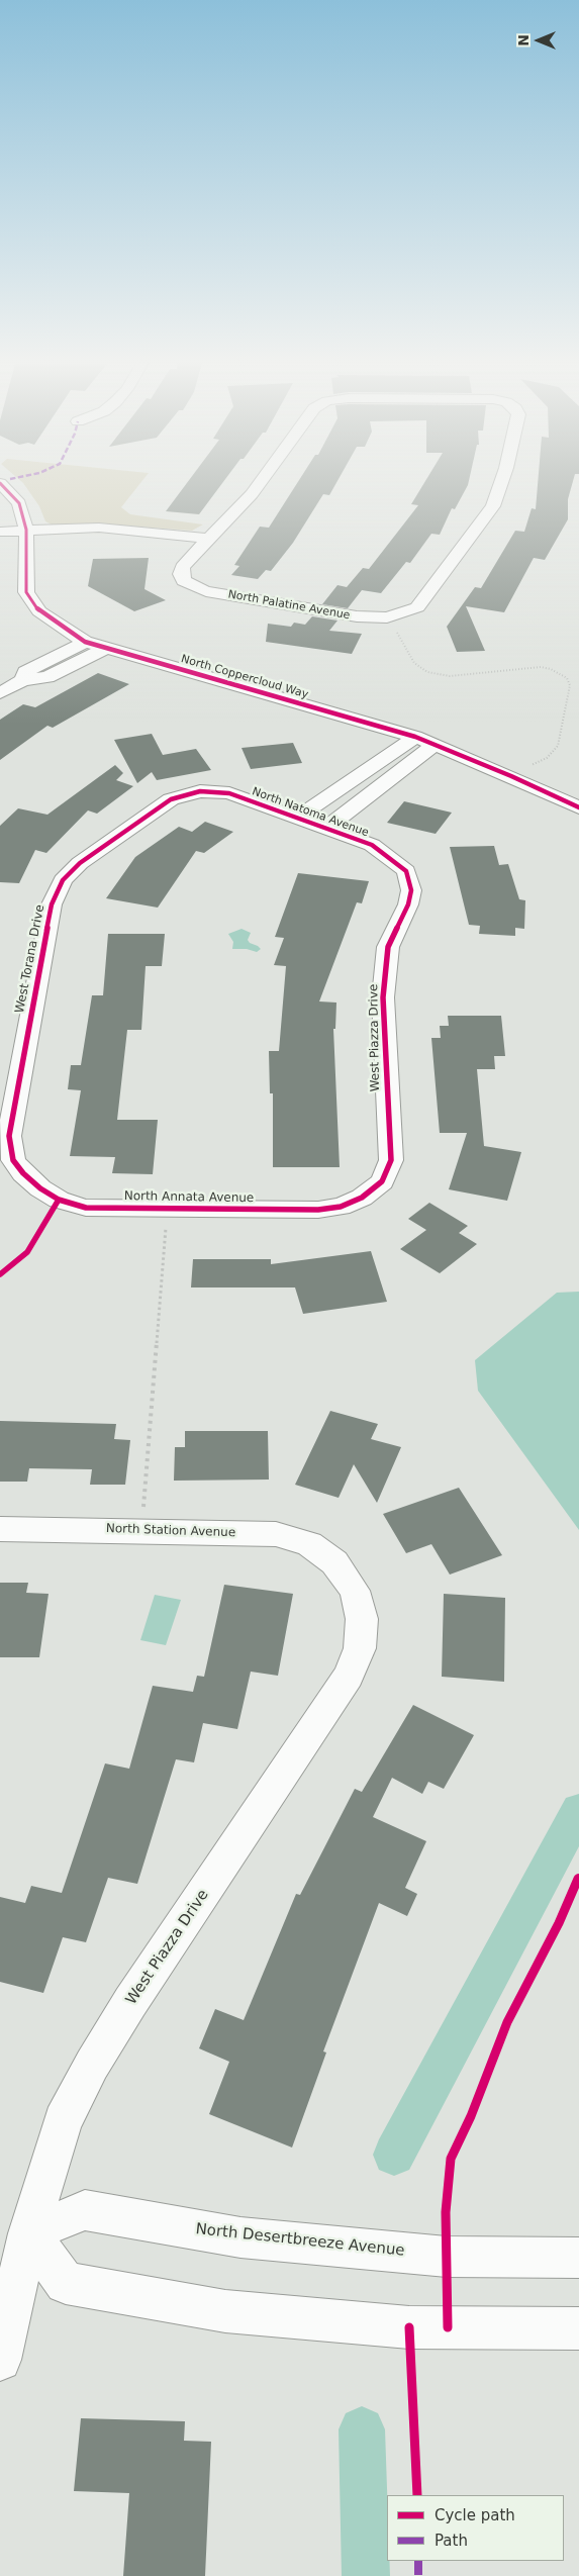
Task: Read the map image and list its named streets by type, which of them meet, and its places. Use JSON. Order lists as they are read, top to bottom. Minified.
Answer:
{"streets":{"street":["North Palatine Avenue","North Coppercloud Way","North Natoma Avenue","West Torana Drive","West Piazza Drive","North Annata Avenue","North Station Avenue","North Desertbreeze Avenue"]},"crossings":[["North Natoma Avenue","West Torana Drive"],["North Natoma Avenue","West Piazza Drive"],["West Torana Drive","North Annata Avenue"],["West Piazza Drive","North Annata Avenue"],["West Piazza Drive","North Station Avenue"],["West Piazza Drive","North Desertbreeze Avenue"]],"legend":["Cycle path","Path"],"north":"left"}
